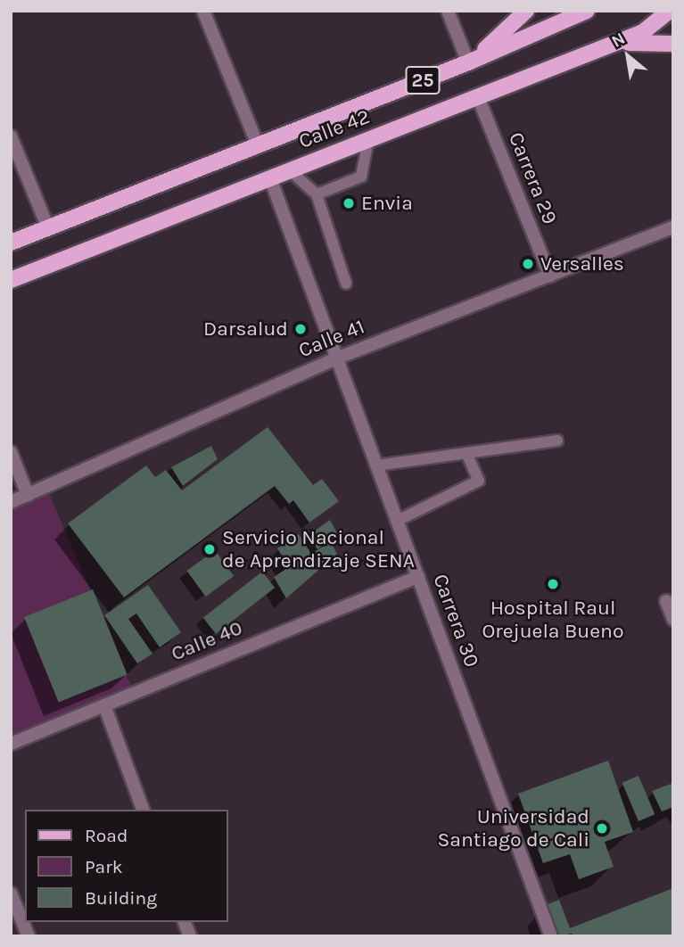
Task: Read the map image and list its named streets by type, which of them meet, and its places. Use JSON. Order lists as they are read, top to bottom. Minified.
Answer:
{"streets":{"main road":["25","Calle 42"],"street":["Carrera 29","Calle 41","Carrera 30","Calle 40"]},"crossings":[["Calle 42","Carrera 29"],["Calle 42","Carrera 30"],["Carrera 29","Calle 41"],["Calle 41","Carrera 30"],["Carrera 30","Calle 40"]],"places":["Envia","Versalles","Darsalud","Servicio Nacional de Aprendizaje SENA","Hospital Raul Orejuela Bueno","Universidad Santiago de Cali"],"legend":["Road","Park","Building"],"north":"top left"}
